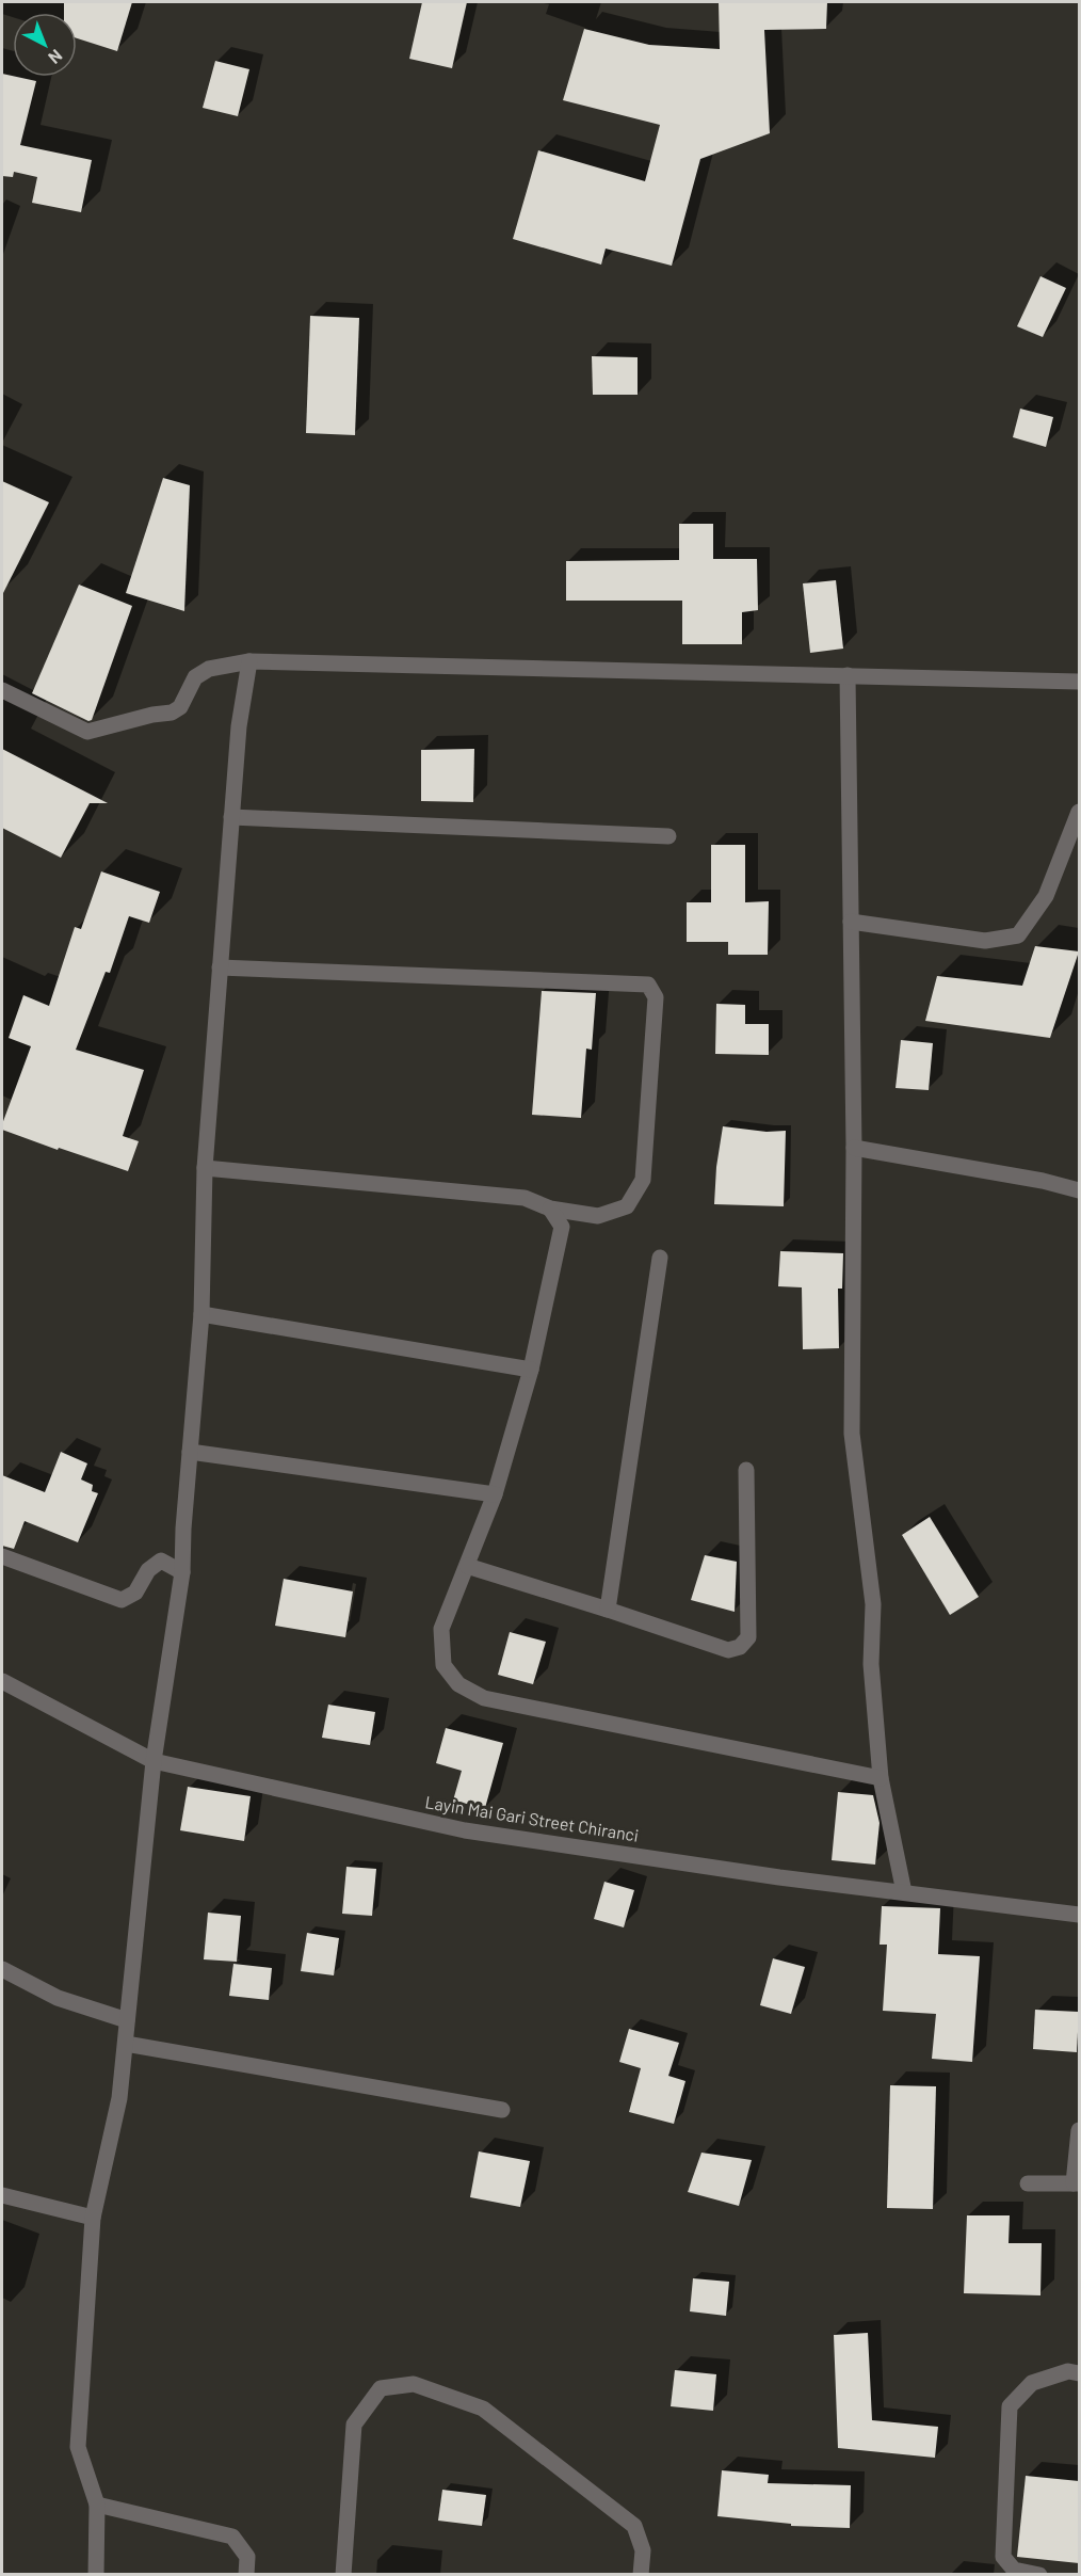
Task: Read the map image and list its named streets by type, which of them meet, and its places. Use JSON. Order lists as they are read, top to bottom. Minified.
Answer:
{"streets":{"street":["Layin Mai Gari Street Chiranci"]},"north":"bottom right"}
